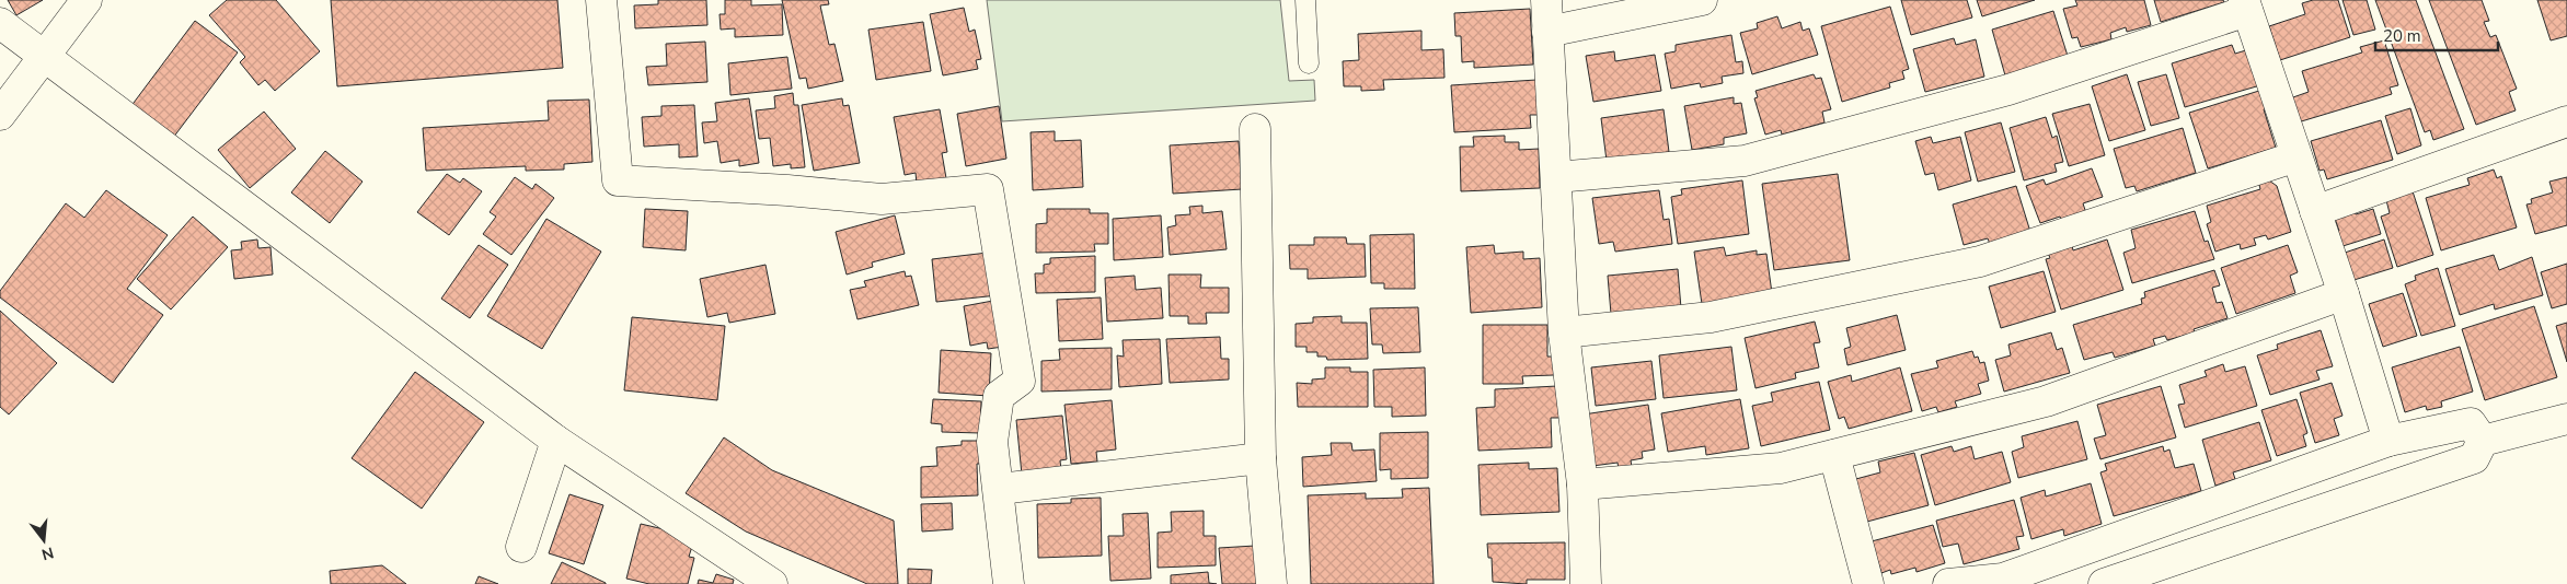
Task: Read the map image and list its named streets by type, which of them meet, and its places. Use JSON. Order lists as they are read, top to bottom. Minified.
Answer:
{"scale_bar":"20 m","north":"bottom"}
